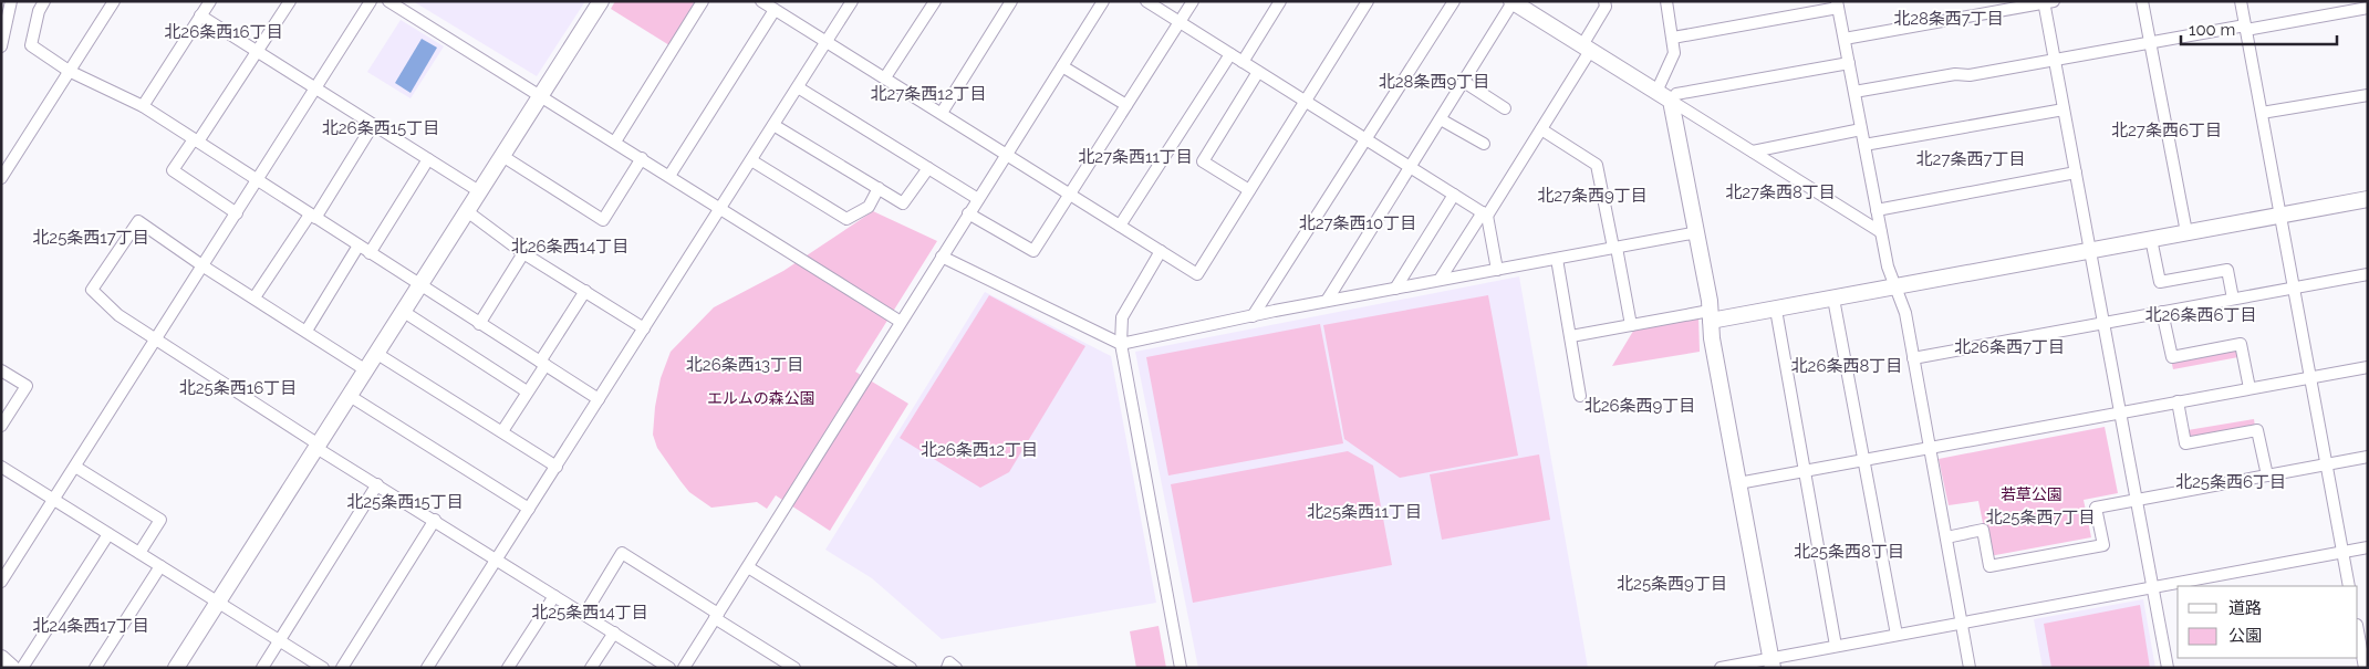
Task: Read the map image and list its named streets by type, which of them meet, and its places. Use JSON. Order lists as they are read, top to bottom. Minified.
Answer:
{"districts":["北28条西7丁目","北26条西16丁目","北28条西9丁目","北27条西12丁目","北26条西15丁目","北27条西6丁目","北27条西11丁目","北27条西7丁目","北27条西8丁目","北27条西9丁目","北27条西10丁目","北25条西17丁目","北26条西14丁目","北26条西6丁目","北26条西7丁目","北26条西13丁目","北26条西8丁目","北25条西16丁目","北26条西9丁目","北26条西12丁目","北25条西6丁目","北25条西15丁目","北25条西11丁目","北25条西7丁目","北25条西8丁目","北25条西9丁目","北25条西14丁目","北24条西17丁目"],"parks":["エルムの森公園","若草公園"],"legend":["道路","公園"],"scale_bar":"100 m"}
